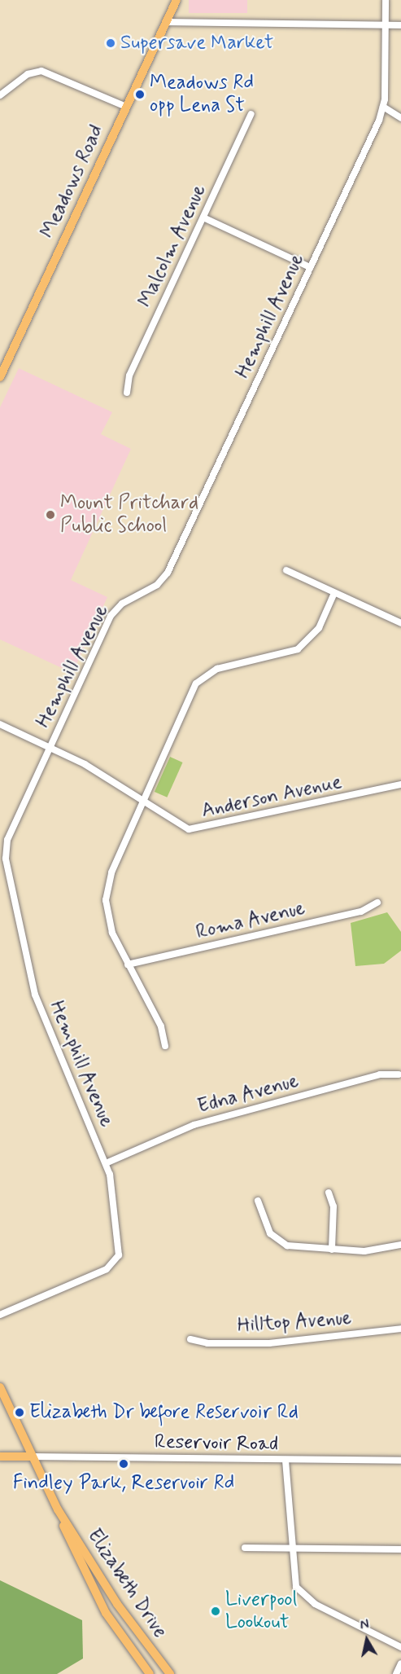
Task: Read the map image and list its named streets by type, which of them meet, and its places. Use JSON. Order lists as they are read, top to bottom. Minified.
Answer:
{"streets":{"main road":["Meadows Road","Elizabeth Drive"],"street":["Malcolm Avenue","Hemphill Avenue","Anderson Avenue","Roma Avenue","Edna Avenue","Hilltop Avenue","Reservoir Road"]},"crossings":[["Hemphill Avenue","Anderson Avenue"],["Hemphill Avenue","Edna Avenue"],["Reservoir Road","Elizabeth Drive"]],"places":["Supersave Market","Meadows Rd opp Lena St","Mount Pritchard Public School","Elizabeth Dr before Reservoir Rd","Findley Park, Reservoir Rd","Liverpool Lookout"],"north":"top"}
